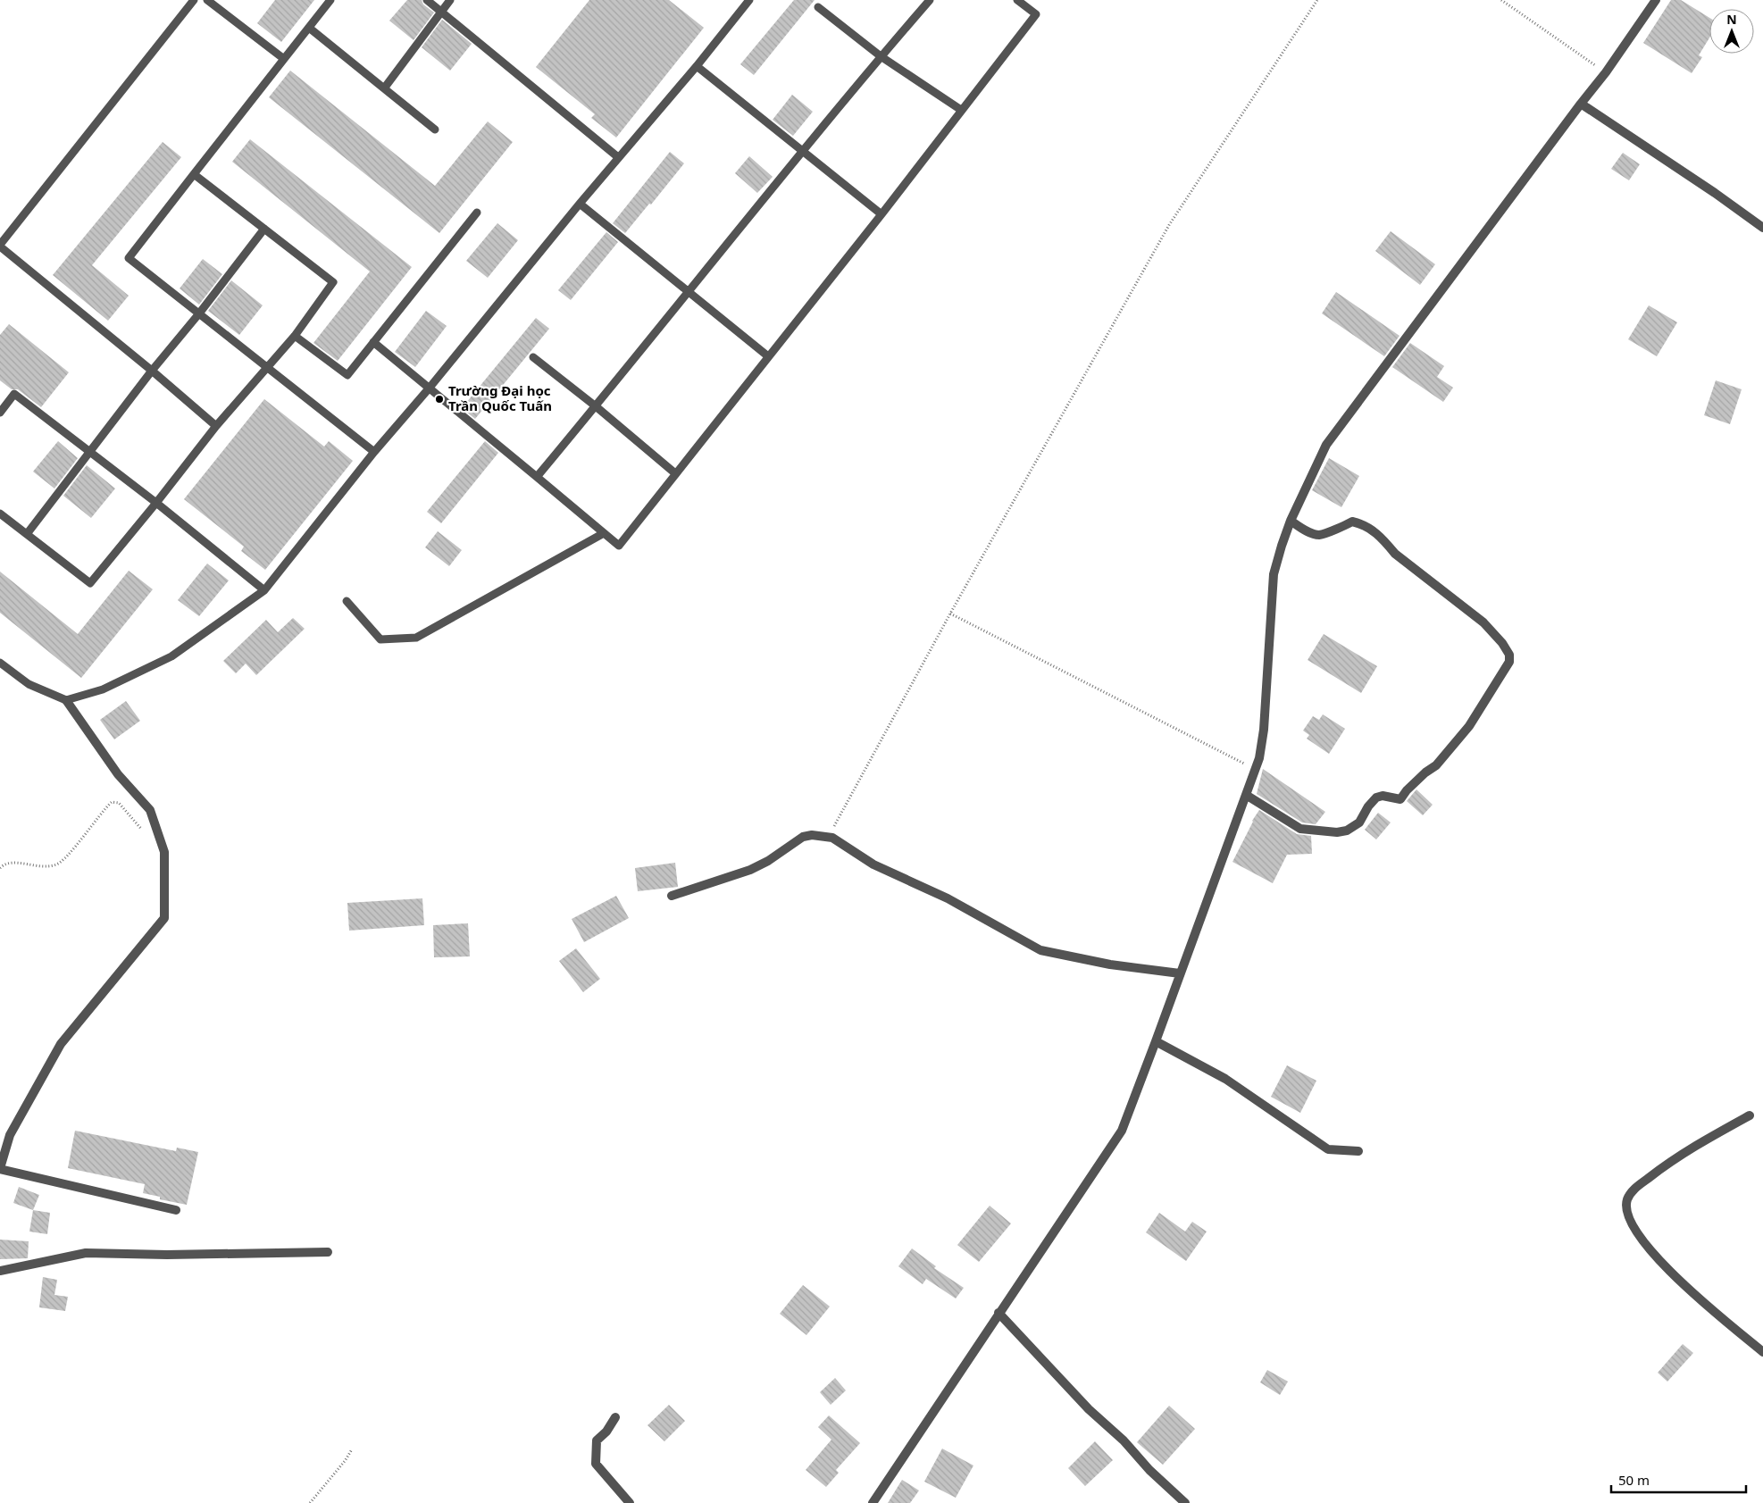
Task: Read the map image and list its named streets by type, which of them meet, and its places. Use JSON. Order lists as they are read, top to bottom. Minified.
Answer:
{"places":["Trường Đại học Trần Quốc Tuấn"],"scale_bar":"50 m","north":"top"}
